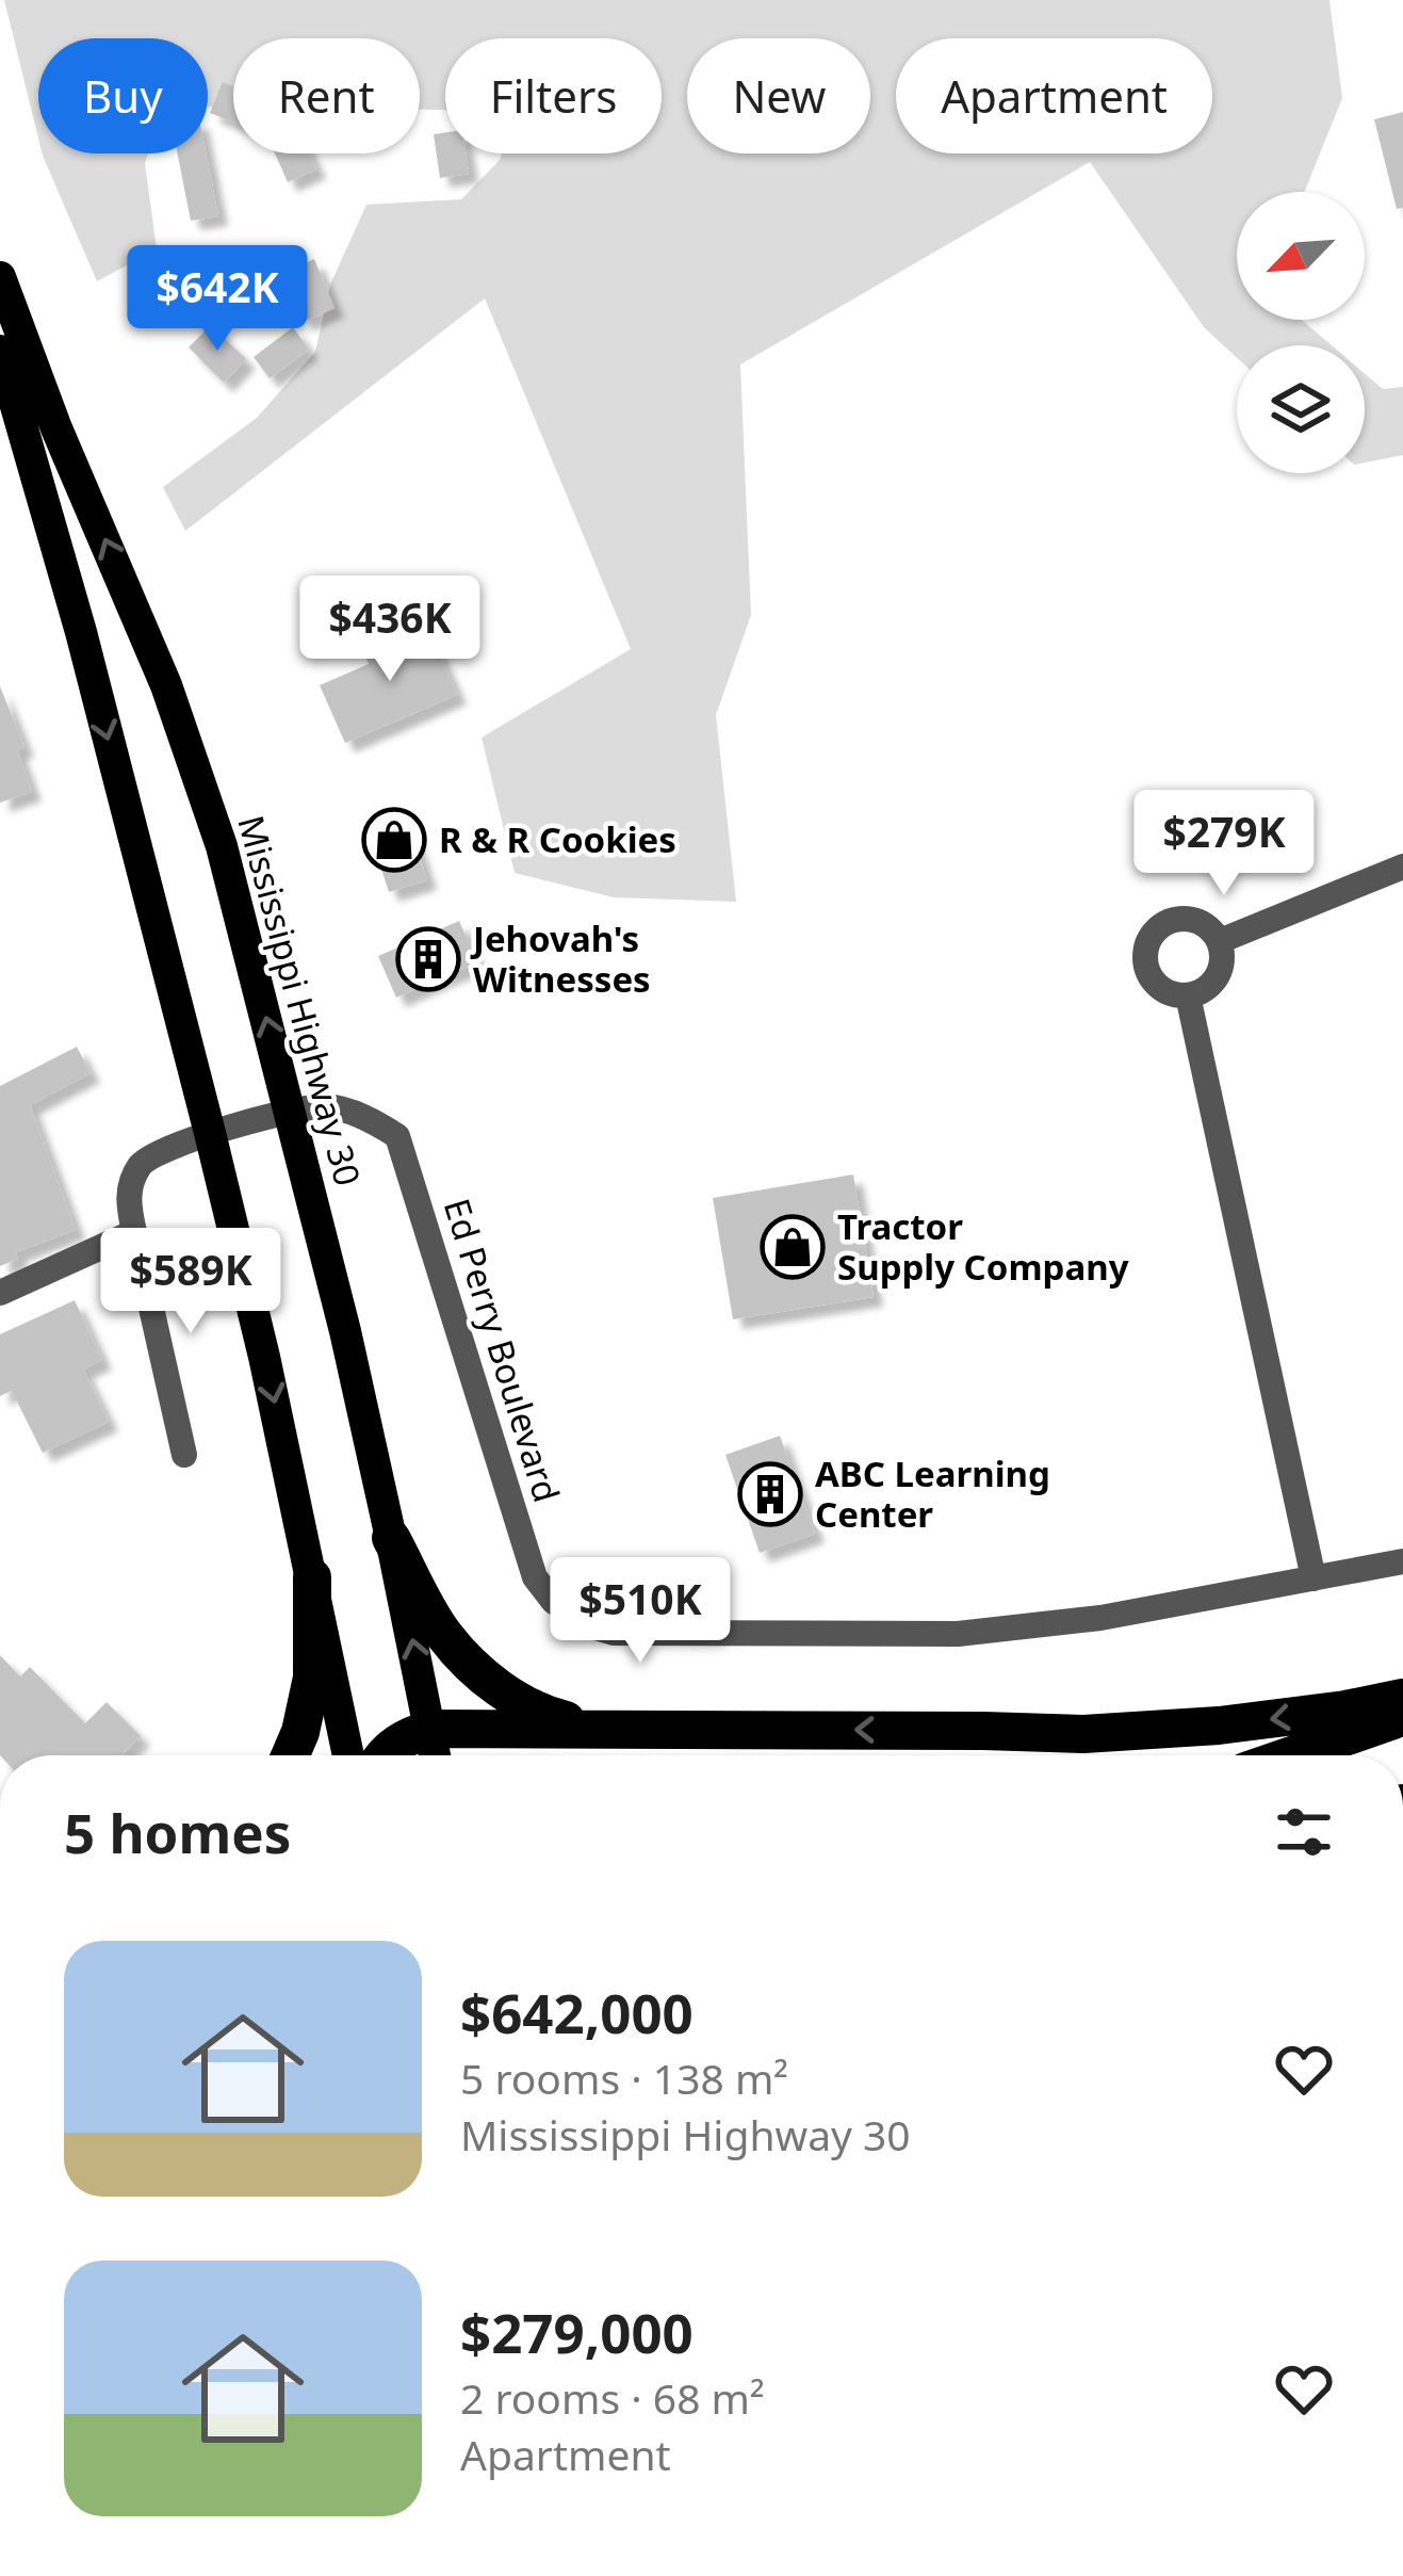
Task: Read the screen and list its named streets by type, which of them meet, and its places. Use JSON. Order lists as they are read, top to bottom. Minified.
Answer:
{"streets":{"main road":["Mississippi Highway 30"],"street":["Ed Perry Boulevard"]},"crossings":[["Mississippi Highway 30","Ed Perry Boulevard"]],"places":{"shop":["R & R Cookies","Tractor Supply Company"],"building":["Jehovah's Witnesses","ABC Learning Center"]},"north":"bottom left","page":{"chip":["Buy","Rent","Filters","New","Apartment"],"price":["$642K","$436K","$279K","$589K","$510K"],"heading":"5 homes","list":[{"name":"$642,000","note":"5 rooms · 138 m² · Mississippi Highway 30"},{"name":"$279,000","note":"2 rooms · 68 m² · Apartment"}]}}
